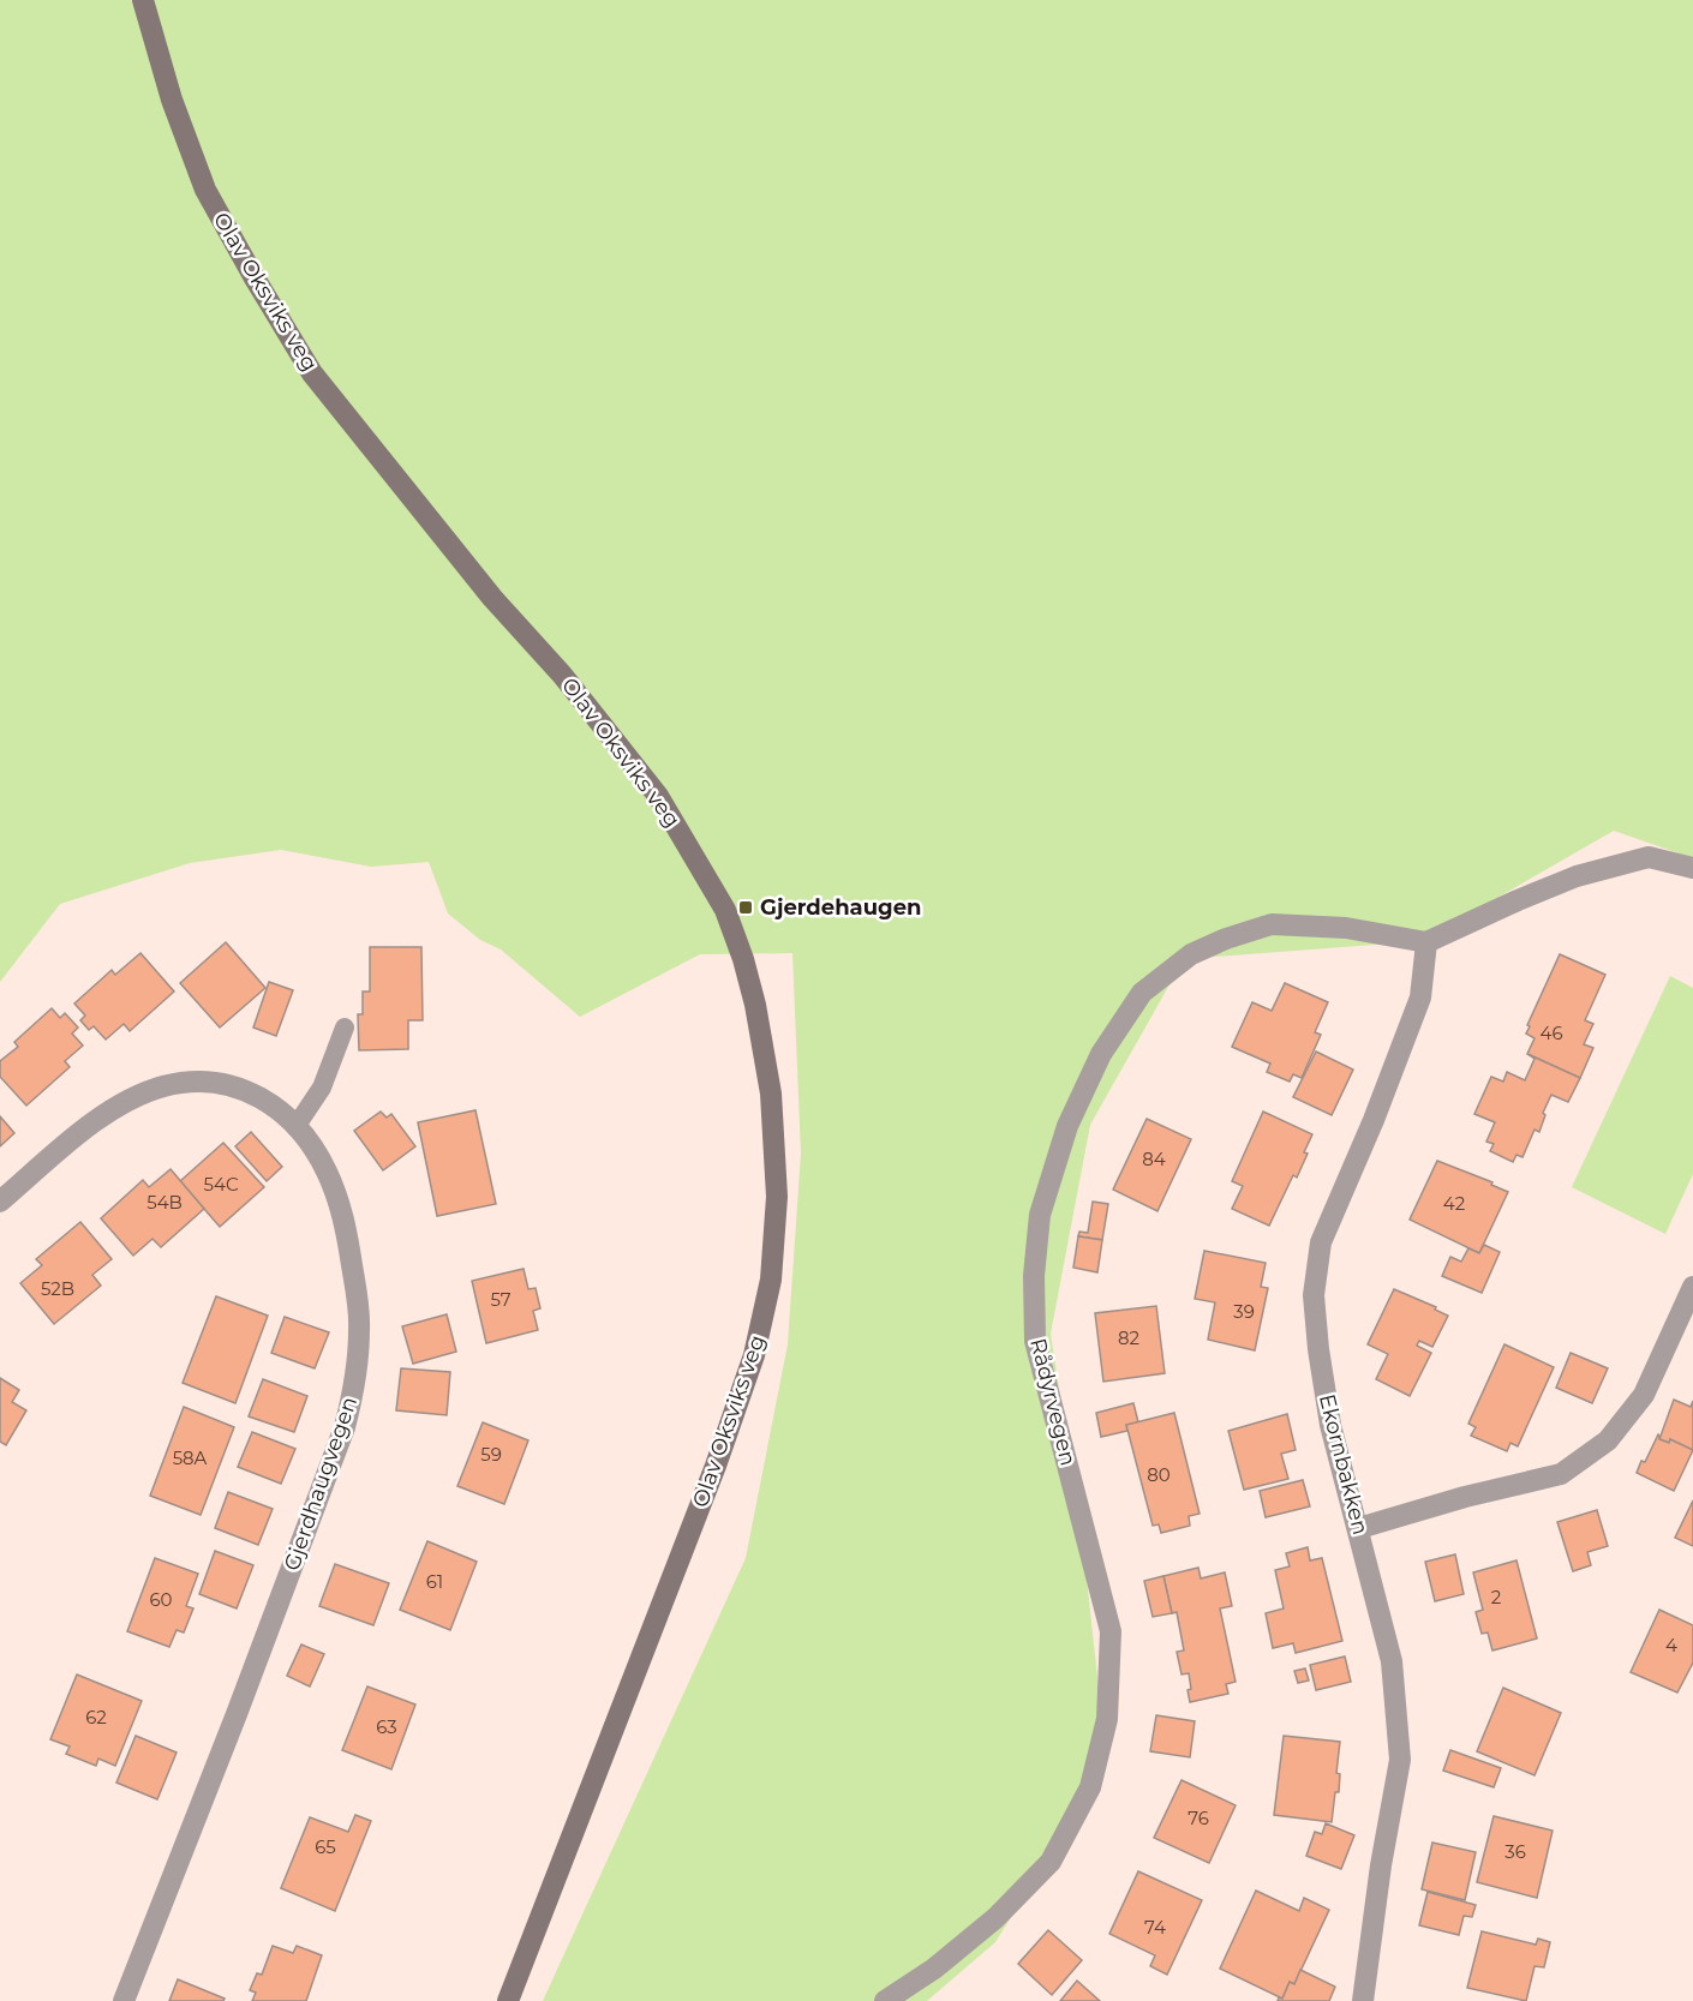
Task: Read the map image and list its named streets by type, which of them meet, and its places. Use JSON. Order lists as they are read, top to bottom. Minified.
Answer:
{"streets":{"street":["Olav Oksviks veg","Rådyrvegen","Ekornbakken","Gjerdhaugvegen"]},"crossings":[["Rådyrvegen","Ekornbakken"]],"places":{"transit":["Gjerdehaugen"]},"house_numbers":["46","84","54C","54B","42","52B","57","39","82","59","58A","80","61","2","60","4","62","63","76","65","36","74"]}
